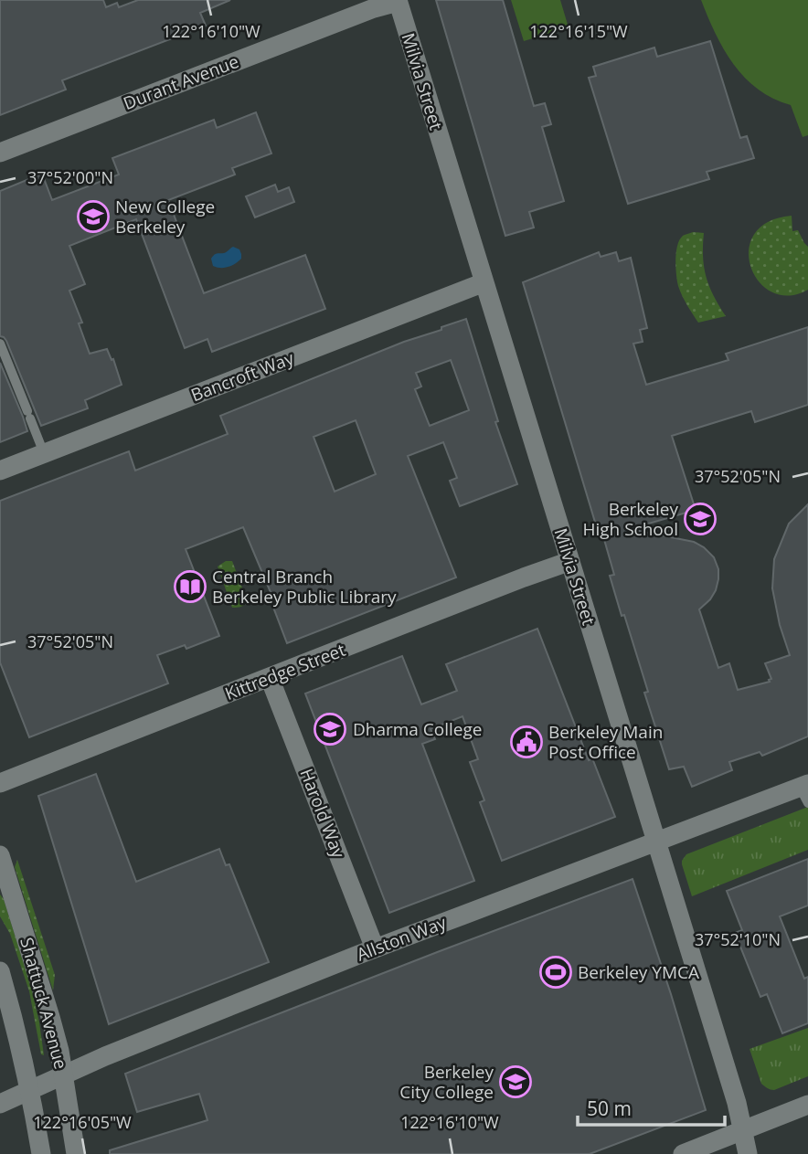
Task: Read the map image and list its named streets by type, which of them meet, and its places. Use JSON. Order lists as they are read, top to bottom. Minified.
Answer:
{"streets":{"street":["Milvia Street","Durant Avenue","Bancroft Way","Kittredge Street","Harold Way","Allston Way","Shattuck Avenue"]},"crossings":[["Milvia Street","Durant Avenue"],["Milvia Street","Bancroft Way"],["Milvia Street","Kittredge Street"],["Milvia Street","Allston Way"],["Kittredge Street","Harold Way"],["Harold Way","Allston Way"],["Allston Way","Shattuck Avenue"]],"places":{"school or university":["New College Berkeley","Berkeley High School","Dharma College","Berkeley City College"],"library":["Central Branch Berkeley Public Library"],"public building":["Berkeley Main Post Office"],"sports":["Berkeley YMCA"]},"scale_bar":"50 m","coordinates":["122°16'10\"W","122°16'15\"W","37°52'00\"N","37°52'05\"N","37°52'10\"N","122°16'05\"W"]}
